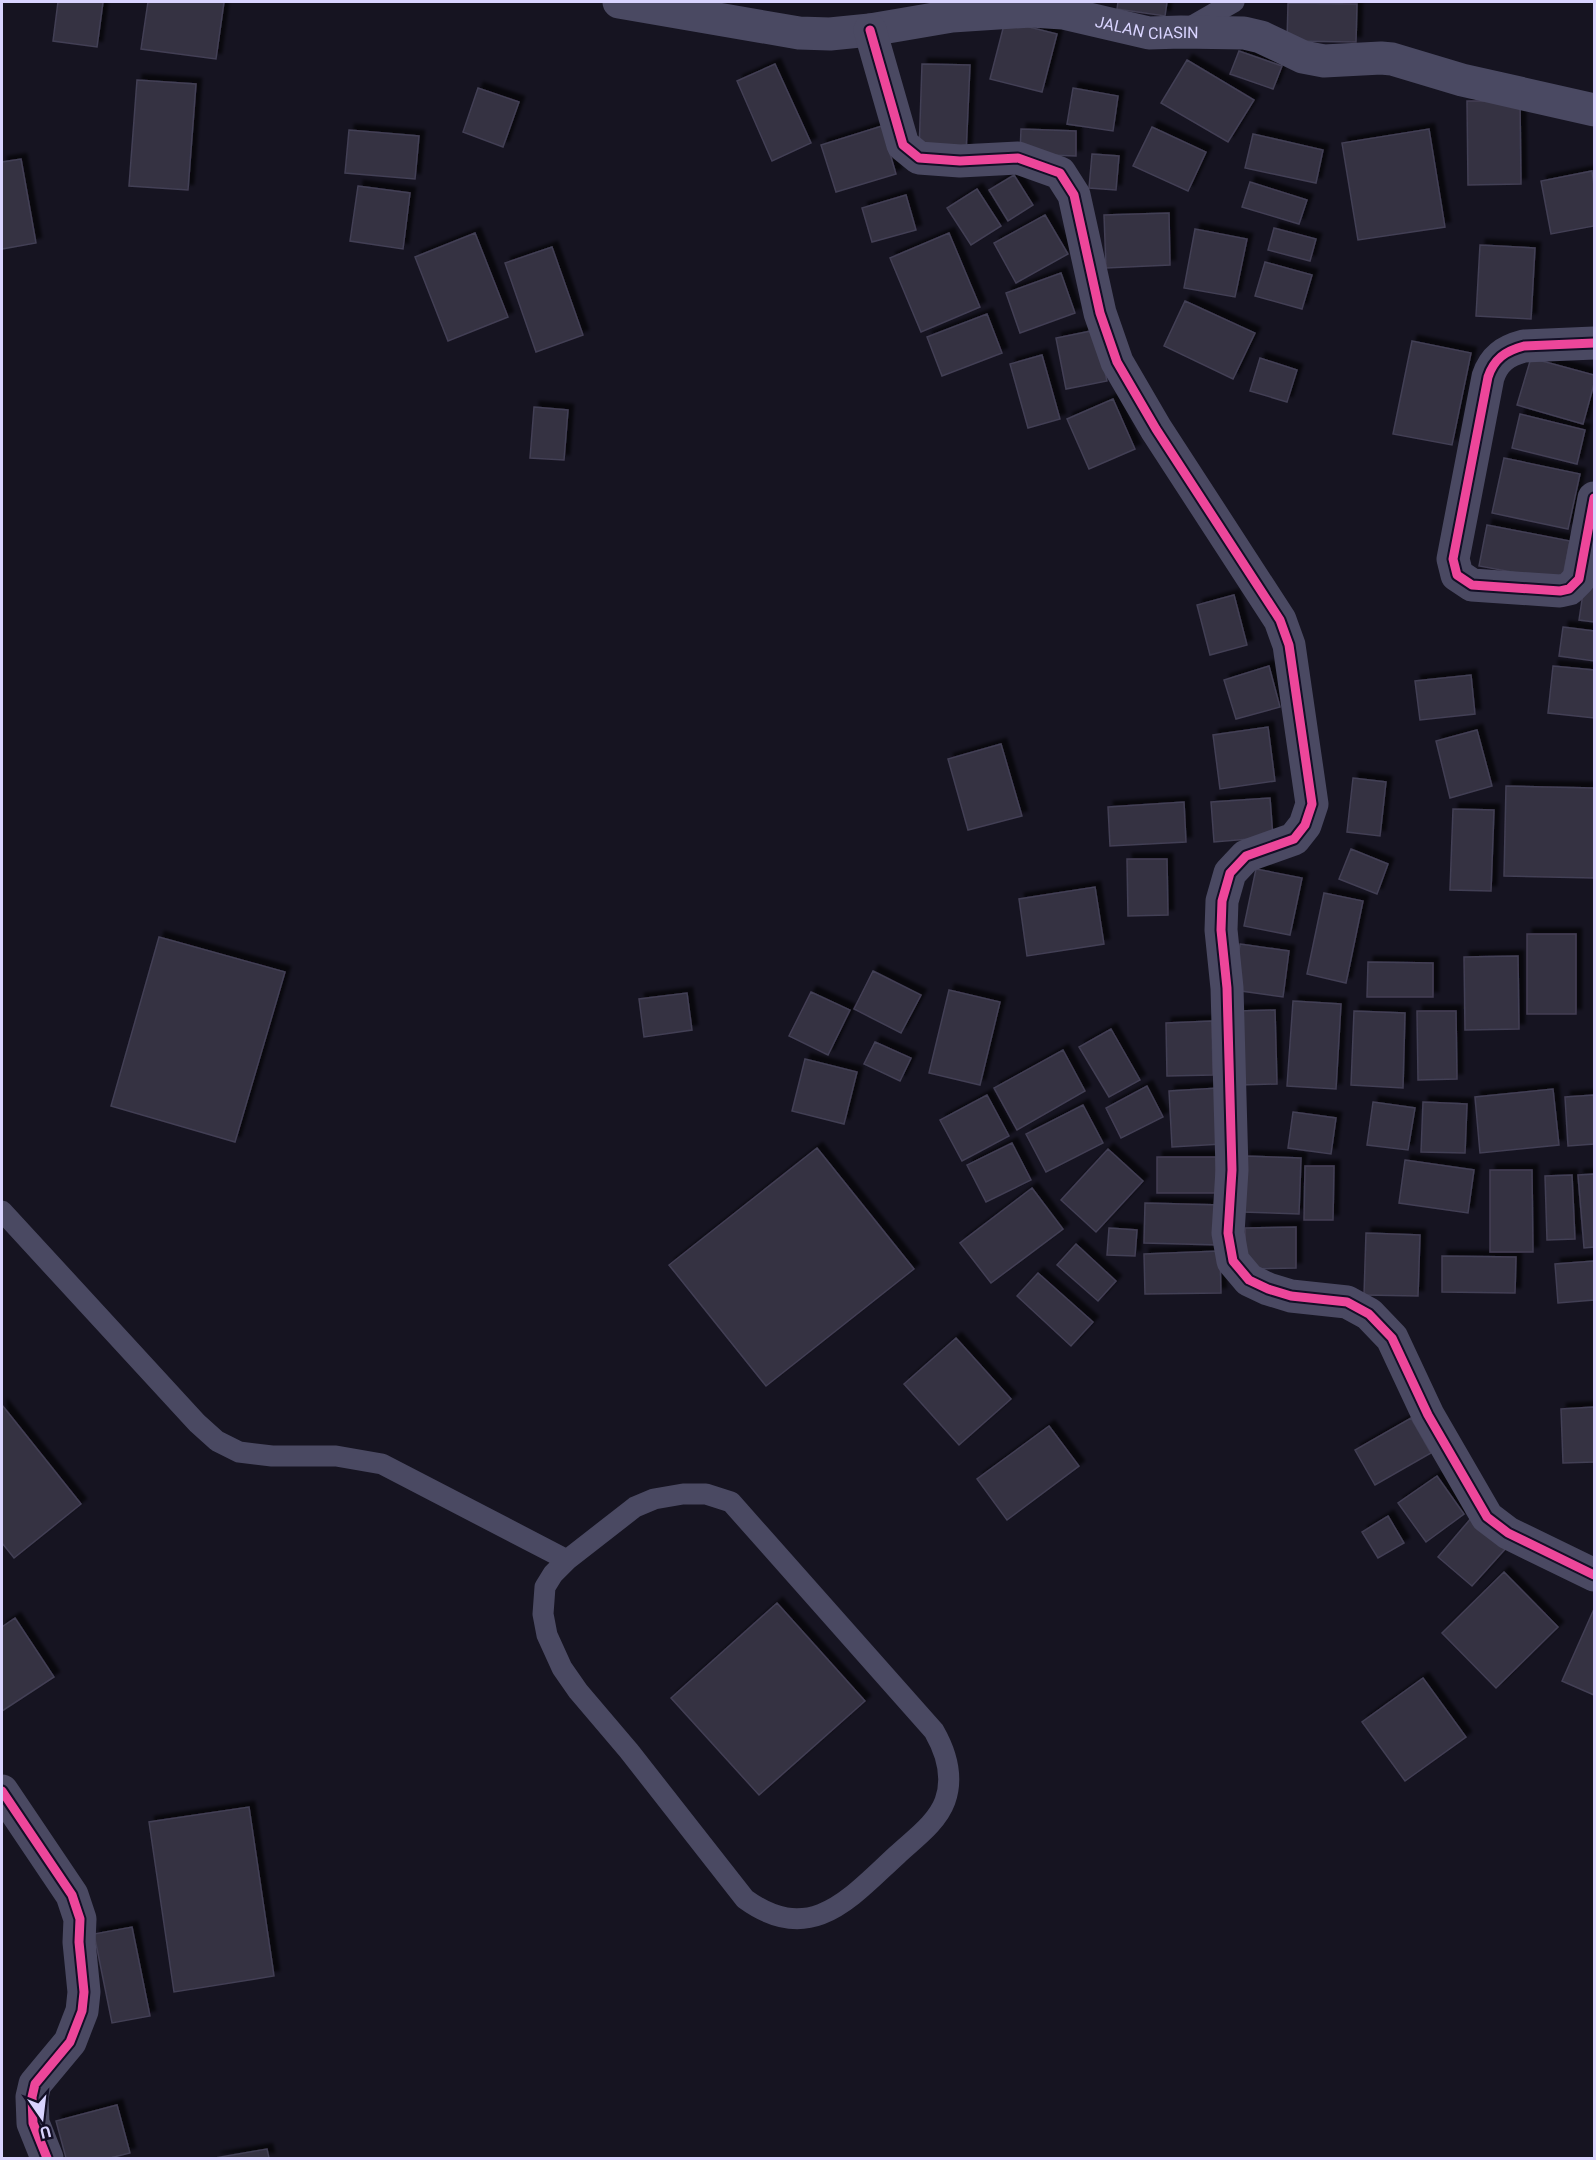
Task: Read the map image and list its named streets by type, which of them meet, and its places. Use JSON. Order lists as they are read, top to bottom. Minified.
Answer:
{"streets":{"street":["JALAN CIASIN"]},"north":"bottom"}
